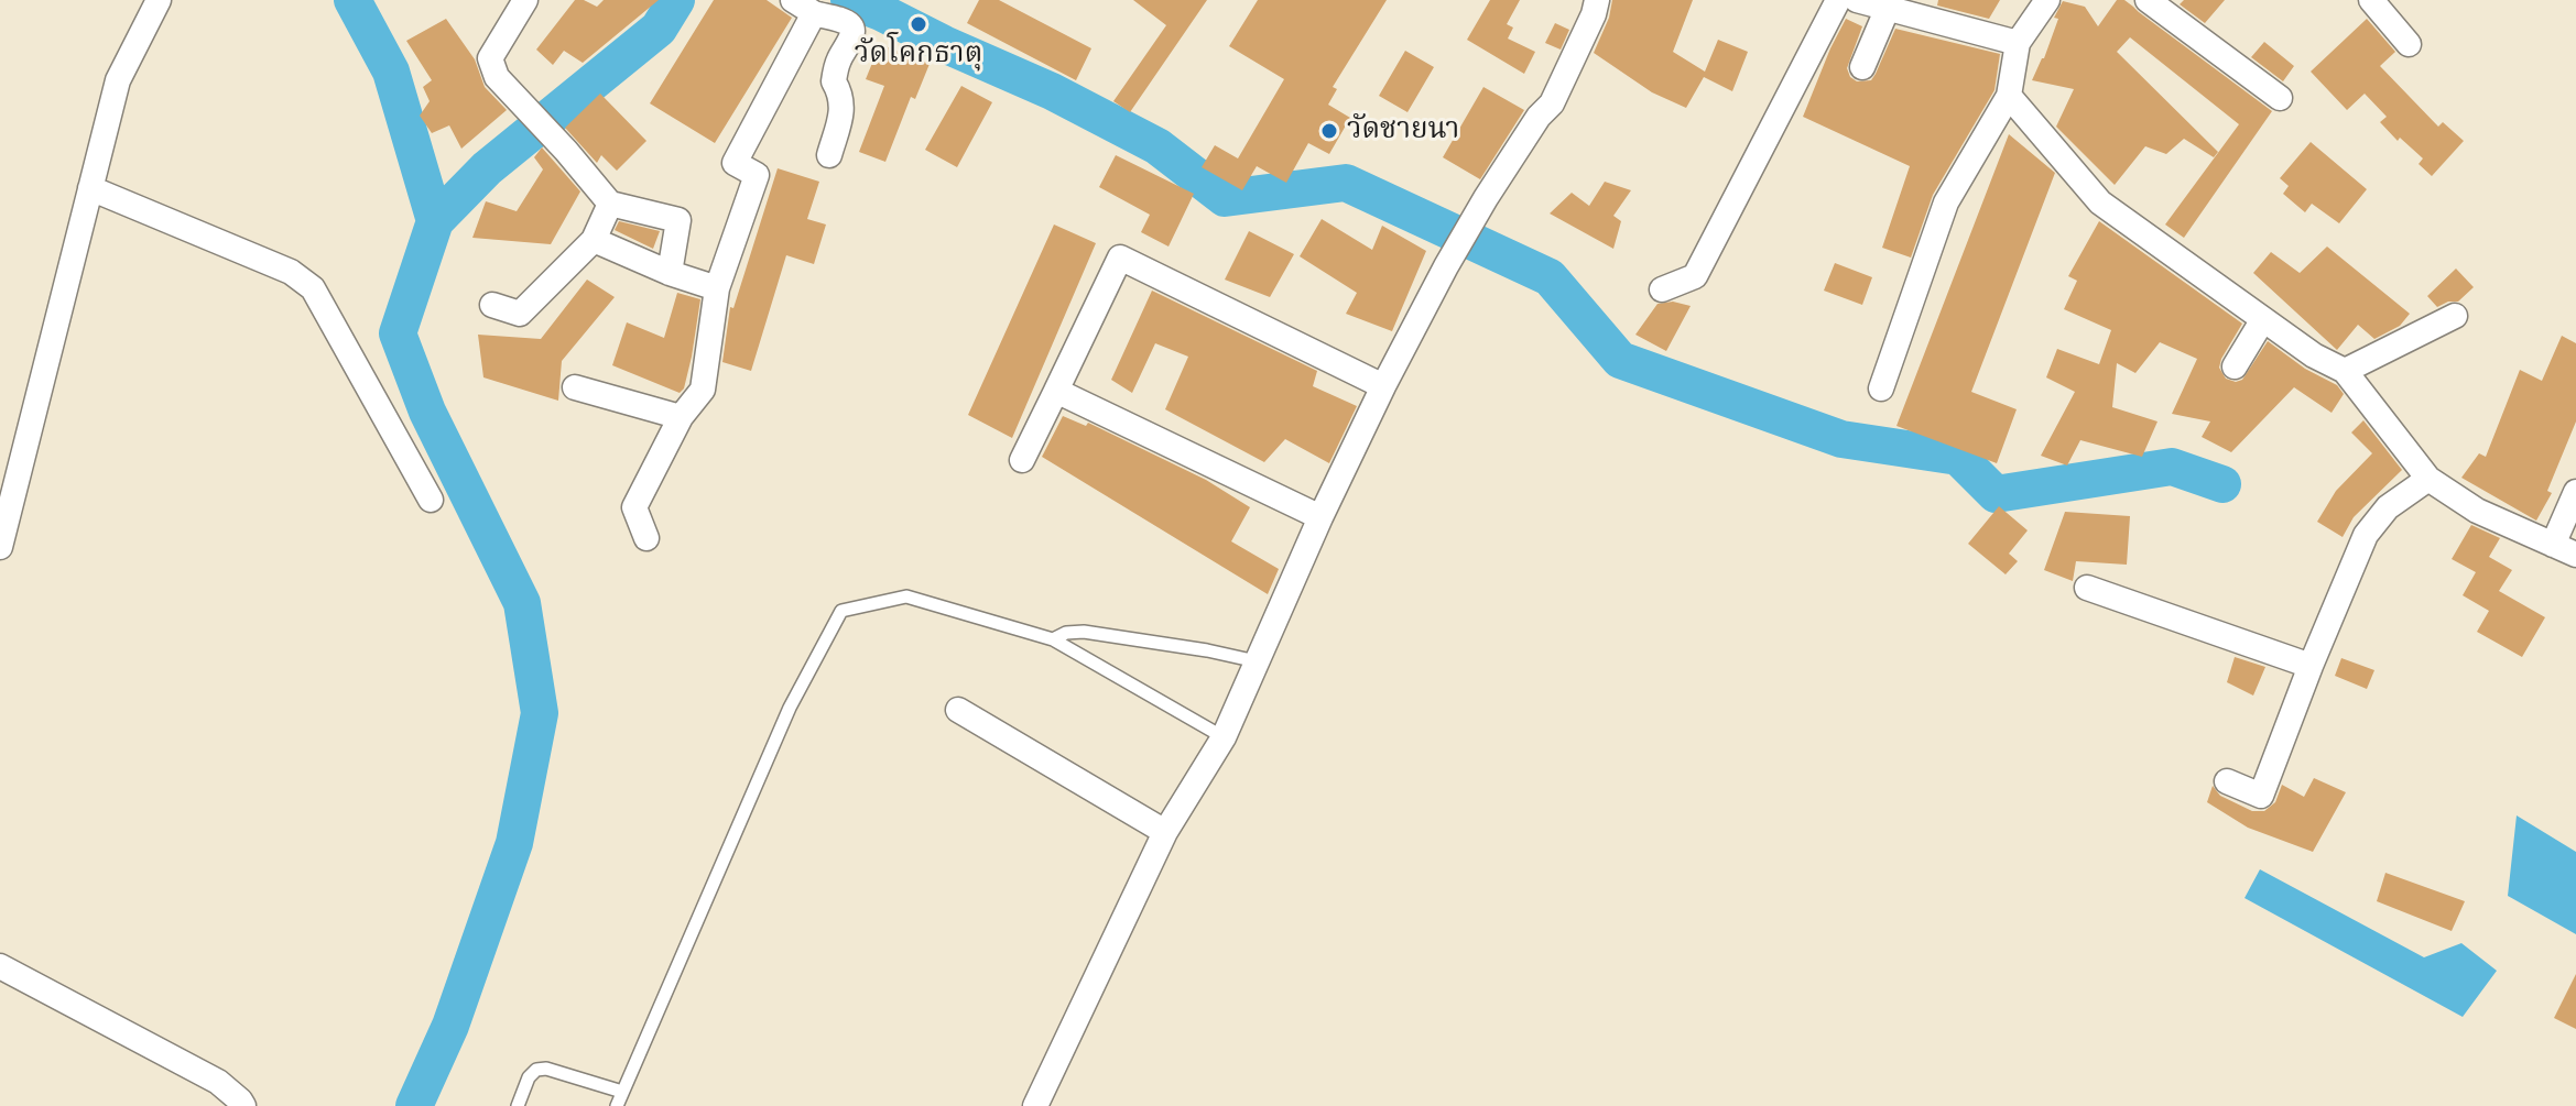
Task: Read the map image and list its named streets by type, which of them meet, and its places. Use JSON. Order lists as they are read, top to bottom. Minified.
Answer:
{"places":["วัดโคกธาตุ","วัดชายนา"]}
